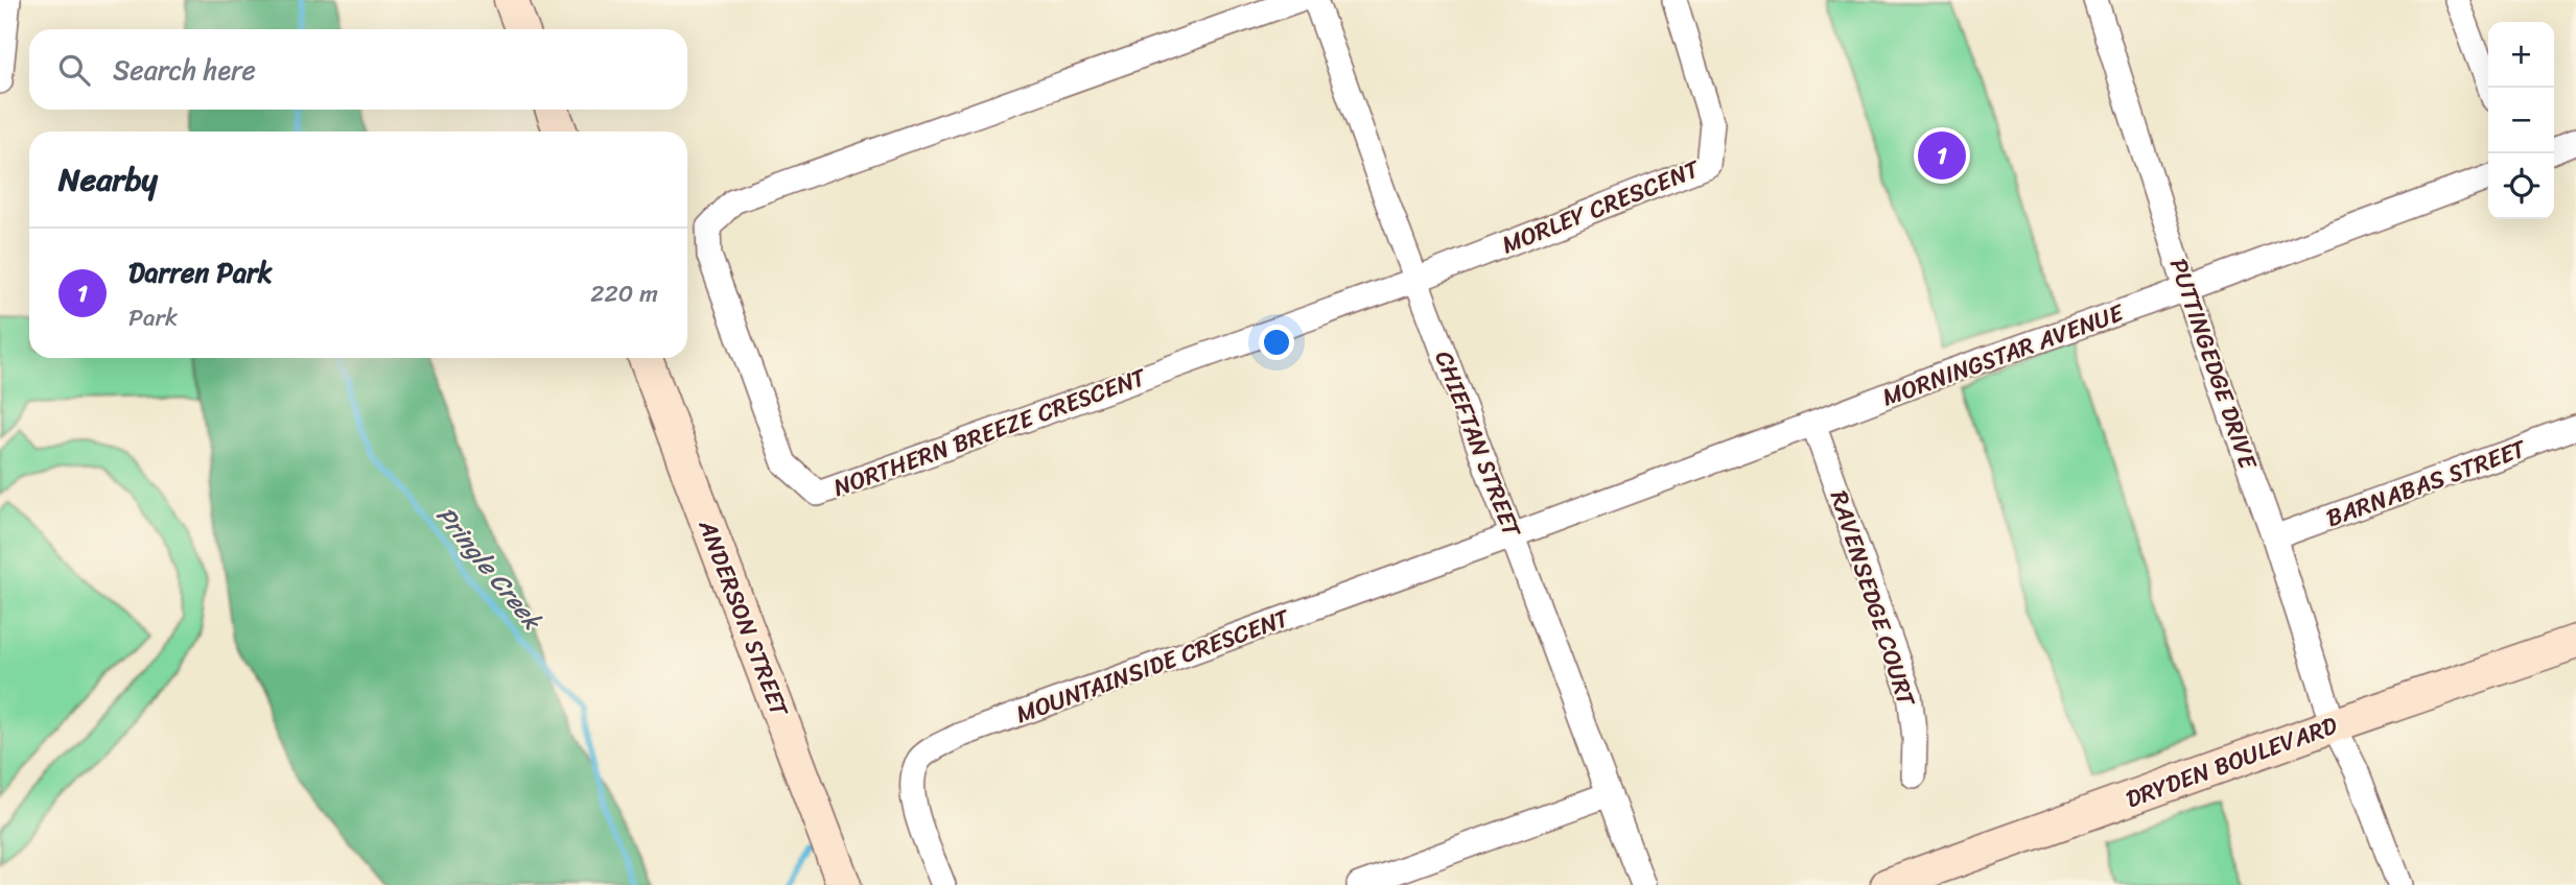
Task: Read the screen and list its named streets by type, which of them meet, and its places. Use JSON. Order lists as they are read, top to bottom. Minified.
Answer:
{"streets":{"street":["MORLEY CRESCENT","MORNINGSTAR AVENUE","PUTTINGEDGE DRIVE","NORTHERN BREEZE CRESCENT","CHIEFTAN STREET","BARNABAS STREET","RAVENSEDGE COURT","ANDERSON STREET","MOUNTAINSIDE CRESCENT","DRYDEN BOULEVARD"]},"crossings":[["MORLEY CRESCENT","NORTHERN BREEZE CRESCENT"],["MORLEY CRESCENT","CHIEFTAN STREET"],["MORNINGSTAR AVENUE","PUTTINGEDGE DRIVE"],["MORNINGSTAR AVENUE","CHIEFTAN STREET"],["MORNINGSTAR AVENUE","RAVENSEDGE COURT"],["MORNINGSTAR AVENUE","MOUNTAINSIDE CRESCENT"],["PUTTINGEDGE DRIVE","BARNABAS STREET"],["PUTTINGEDGE DRIVE","DRYDEN BOULEVARD"],["NORTHERN BREEZE CRESCENT","CHIEFTAN STREET"],["CHIEFTAN STREET","MOUNTAINSIDE CRESCENT"]],"water":["Pringle Creek"],"page":{"map_buttons":["+","−"],"search":"Search here","pins":"1","heading":"Nearby","list":[{"mark":"1","name":"Darren Park","note":"Park","value":"220 m"}]}}
